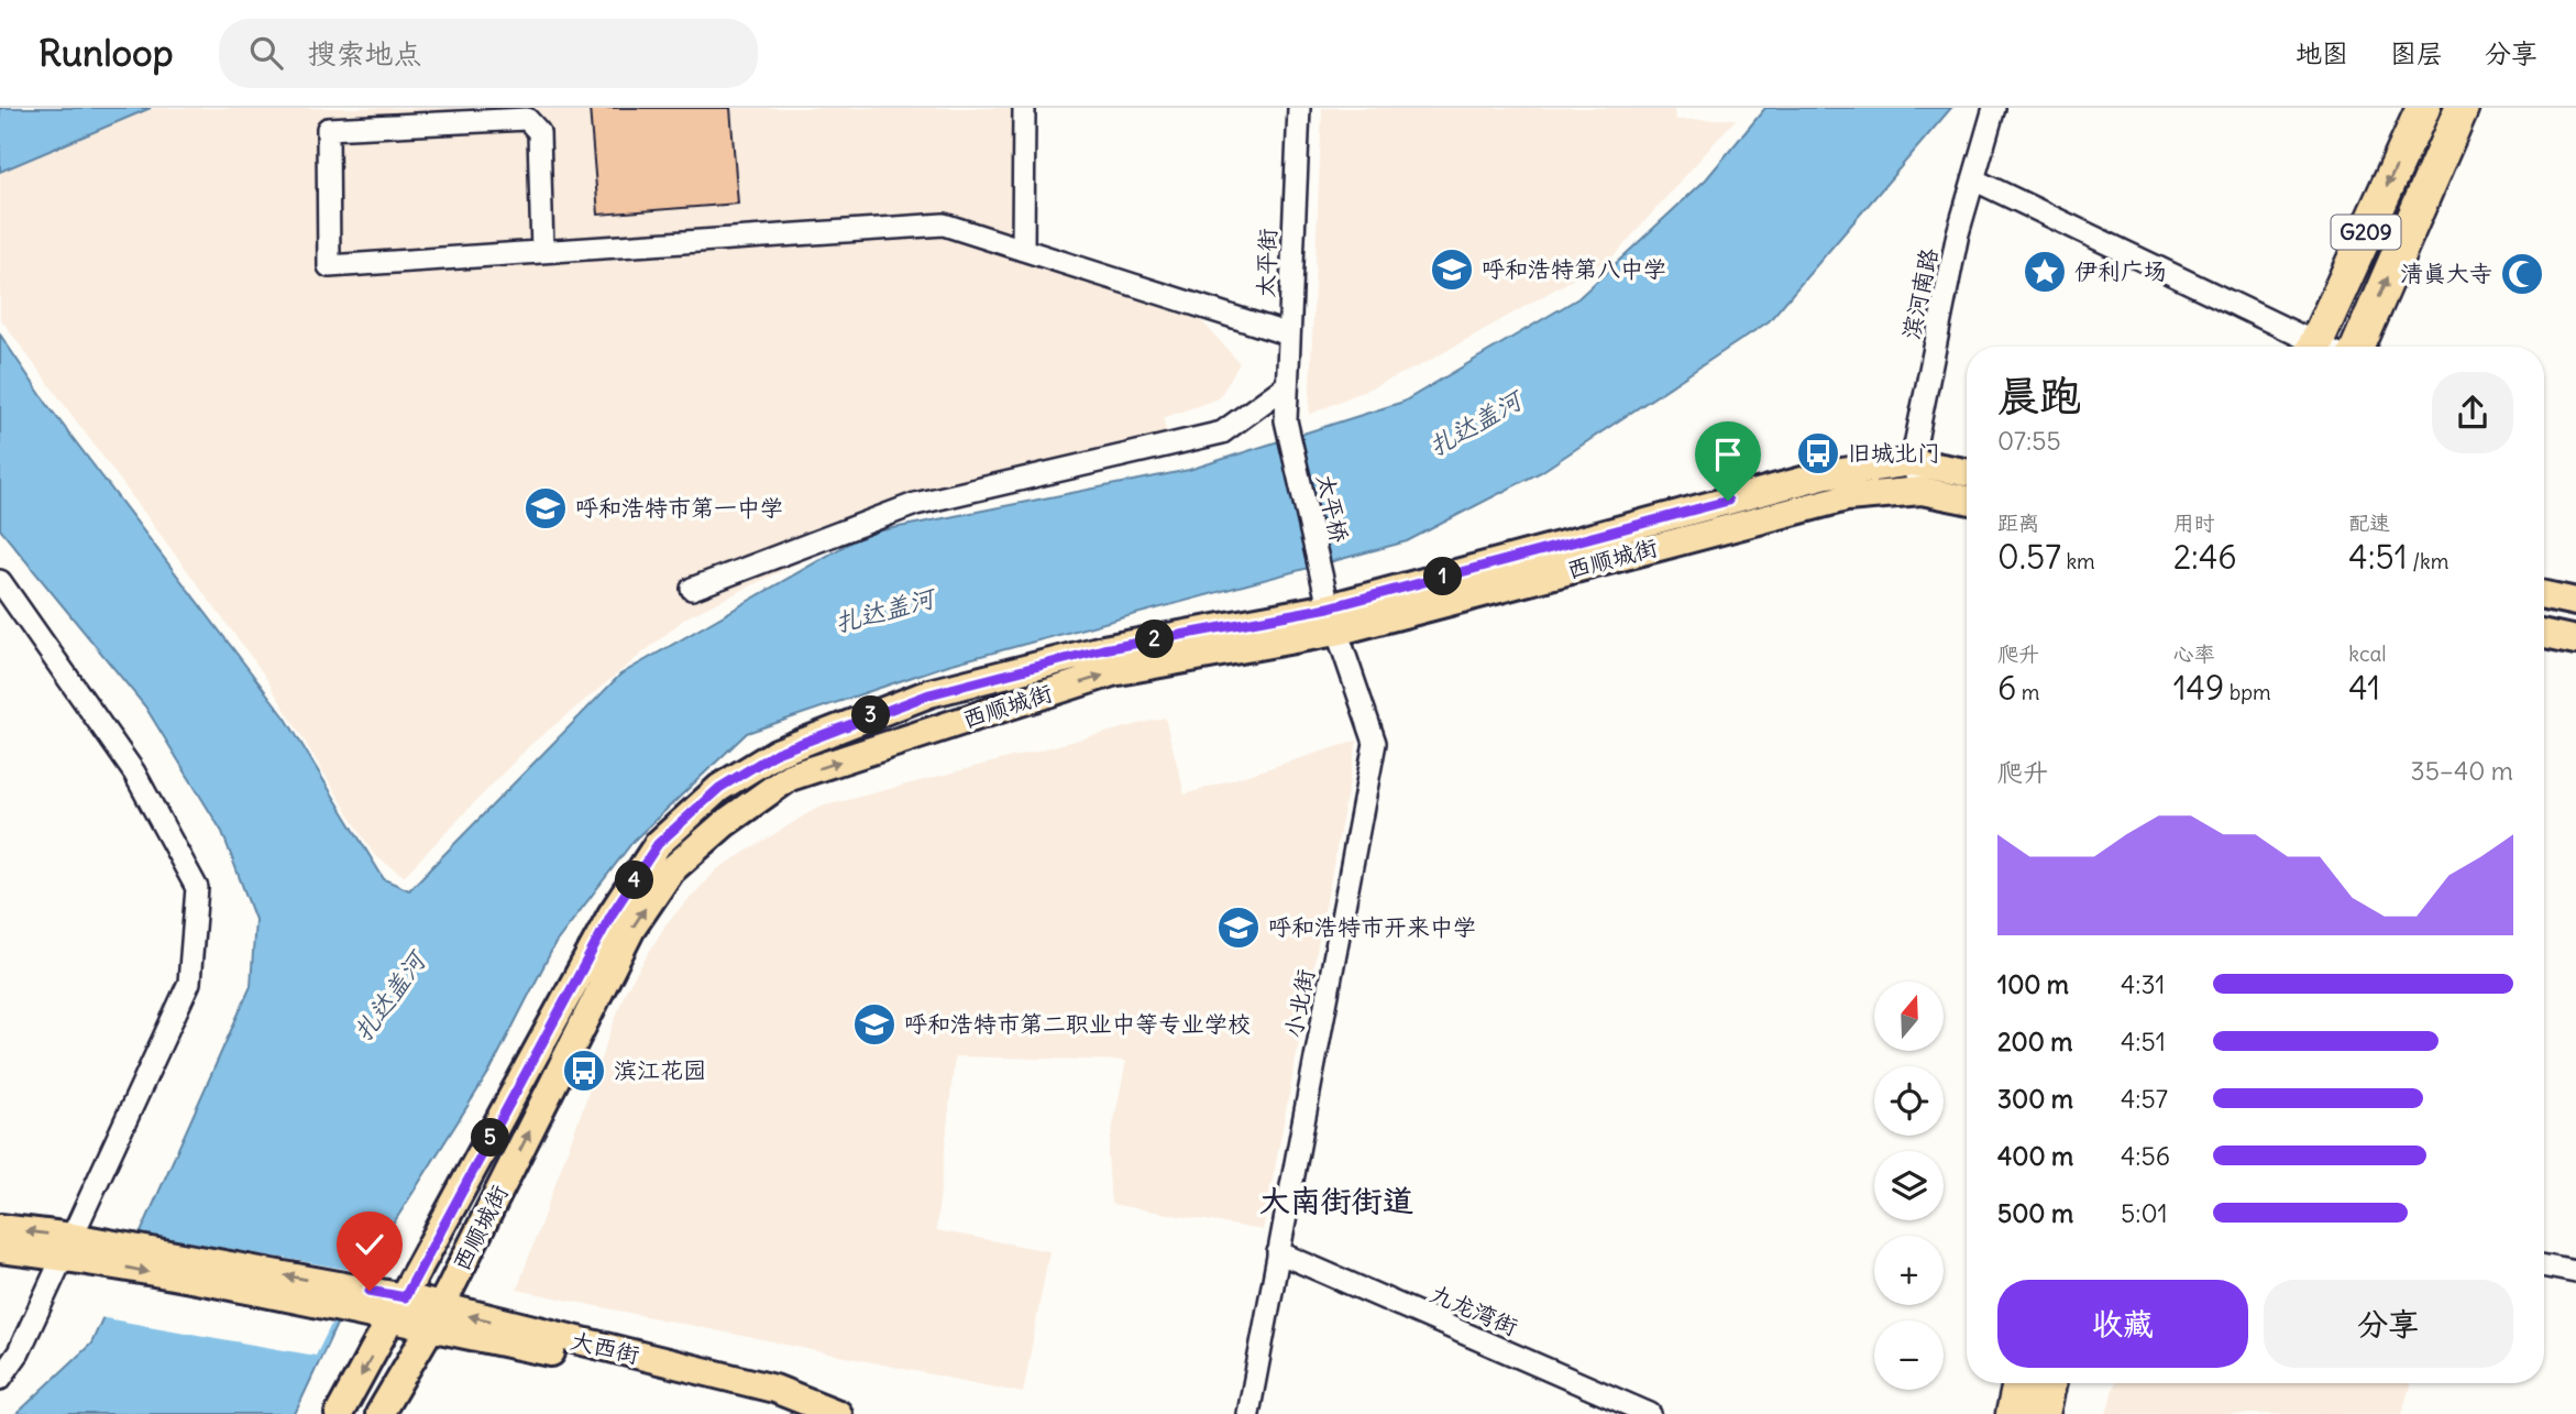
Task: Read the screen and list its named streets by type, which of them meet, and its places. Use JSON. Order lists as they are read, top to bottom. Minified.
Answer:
{"streets":{"highway":["G209"],"main road":["西顺城街","大西街"],"street":["太平街","滨河南路","太平桥","小北街","九龙湾街"]},"crossings":[["太平街","太平桥"],["滨河南路","西顺城街"],["太平桥","西顺城街"],["太平桥","小北街"],["西顺城街","小北街"],["西顺城街","大西街"],["小北街","九龙湾街"]],"districts":["大南街街道"],"water":["扎达盖河"],"places":{"school or university":["呼和浩特第八中学","呼和浩特市第一中学","呼和浩特市开来中学","呼和浩特市第二职业中等专业学校"],"place":["伊利广场"],"mosque":["清真大寺"],"bus stop":["旧城北门","滨江花园"]},"north":"top","page":{"header":"Runloop","search":"搜索地点","nav":["地图","图层","分享"],"heading":["晨跑","07:55"],"stats":[["距离","0.57 km"],["用时","2:46"],["配速","4:51 /km"],["爬升","6 m"],["心率","149 bpm"],["kcal","41"]],"pins":["1","2","3","4","5"],"chart":["爬升","35–40 m"],"list":[{"name":"100 m","note":"4:31"},{"name":"200 m","note":"4:51"},{"name":"300 m","note":"4:57"},{"name":"400 m","note":"4:56"},{"name":"500 m","note":"5:01"}],"map_buttons":["+","−"],"buttons":["收藏","分享"]}}
